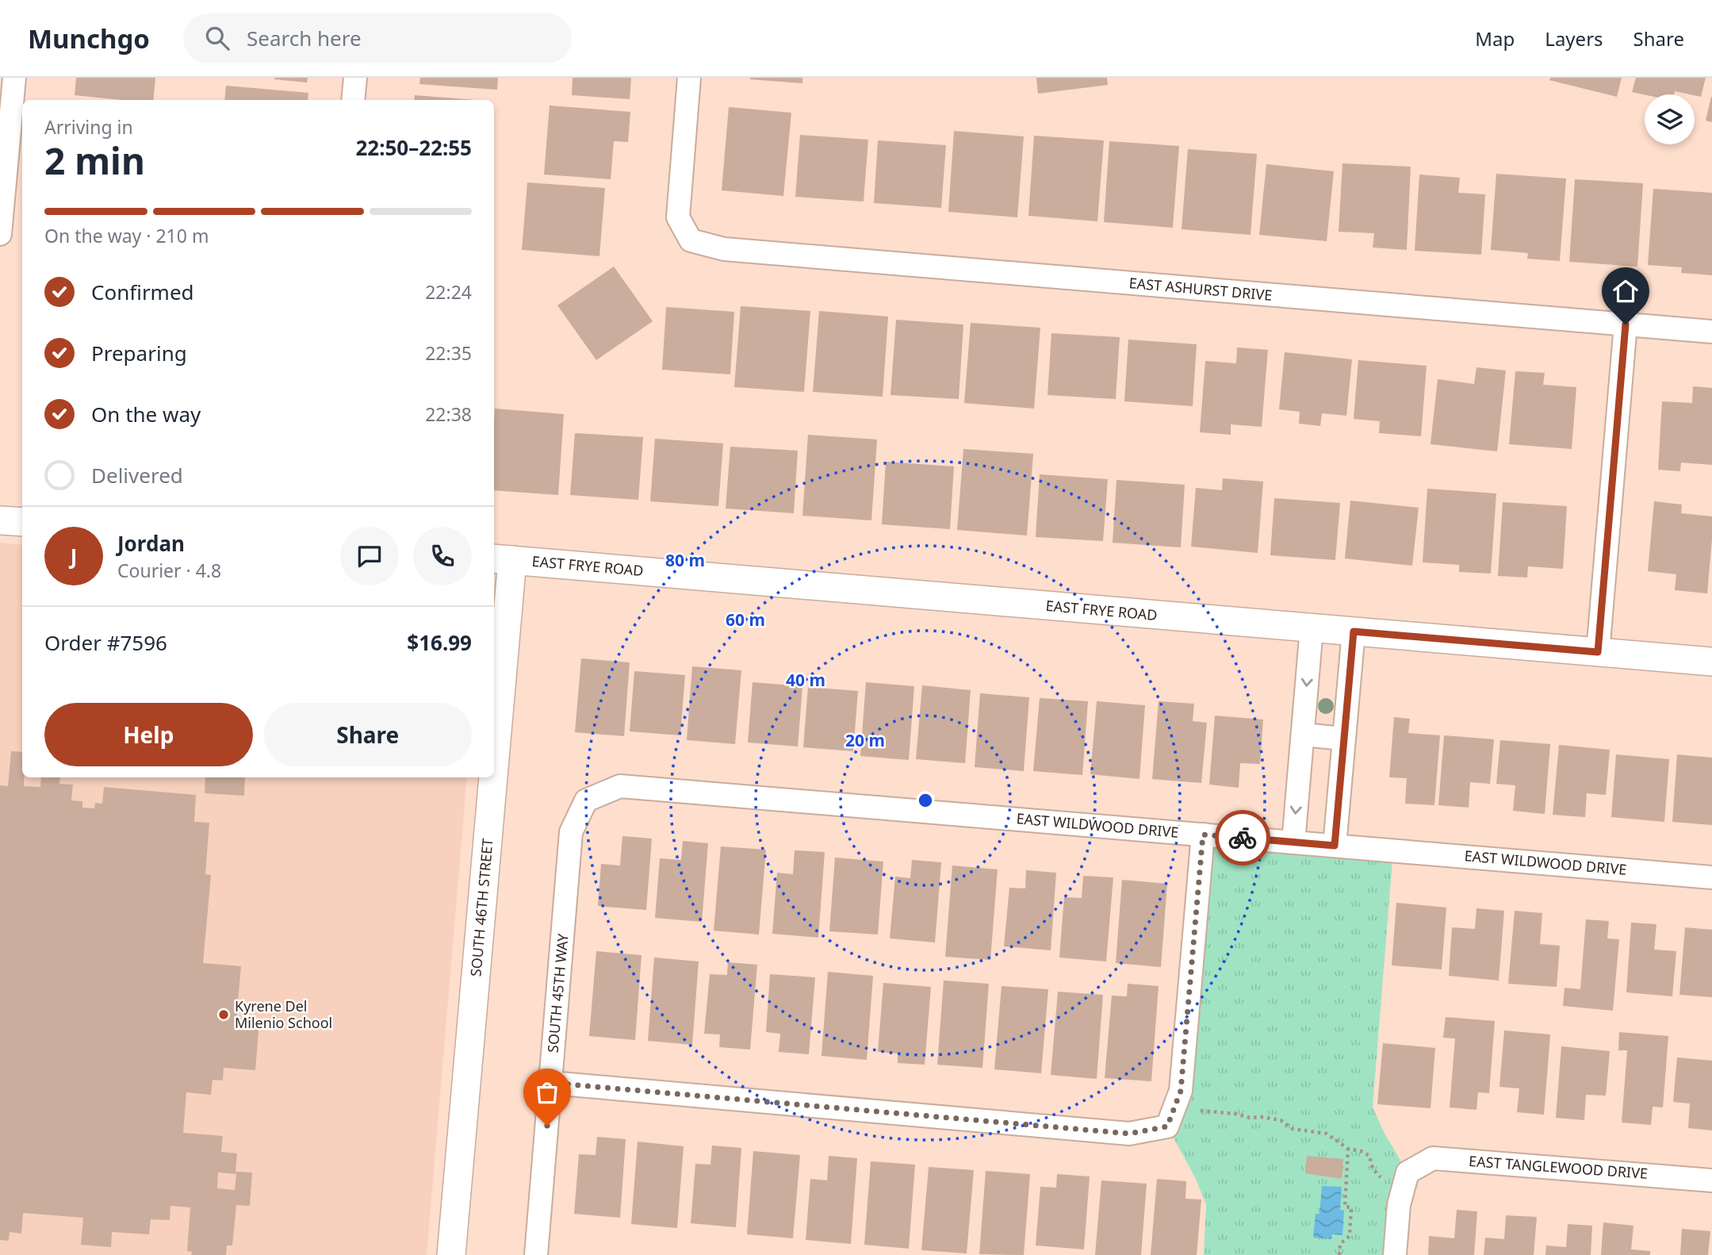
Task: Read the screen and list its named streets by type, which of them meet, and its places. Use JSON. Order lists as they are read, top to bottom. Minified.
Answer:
{"streets":{"street":["EAST ASHURST DRIVE","EAST FRYE ROAD","EAST WILDWOOD DRIVE","SOUTH 46TH STREET","SOUTH 45TH WAY","EAST TANGLEWOOD DRIVE"]},"crossings":[["EAST FRYE ROAD","SOUTH 46TH STREET"],["EAST WILDWOOD DRIVE","SOUTH 45TH WAY"]],"places":["Kyrene Del Milenio School"],"page":{"header":"Munchgo","search":"Search here","nav":["Map","Layers","Share"],"heading":["2 min","Arriving in","22:50–22:55"],"panel":["Jordan","Courier · 4.8","Order #7596","$16.99"],"bar":"On the way · 210 m","list":[["Confirmed","22:24"],["Preparing","22:35"],["On the way","22:38"],"Delivered"],"round":"J","buttons":["Help","Share"]},"rings":["80 m","60 m","40 m","20 m"]}
